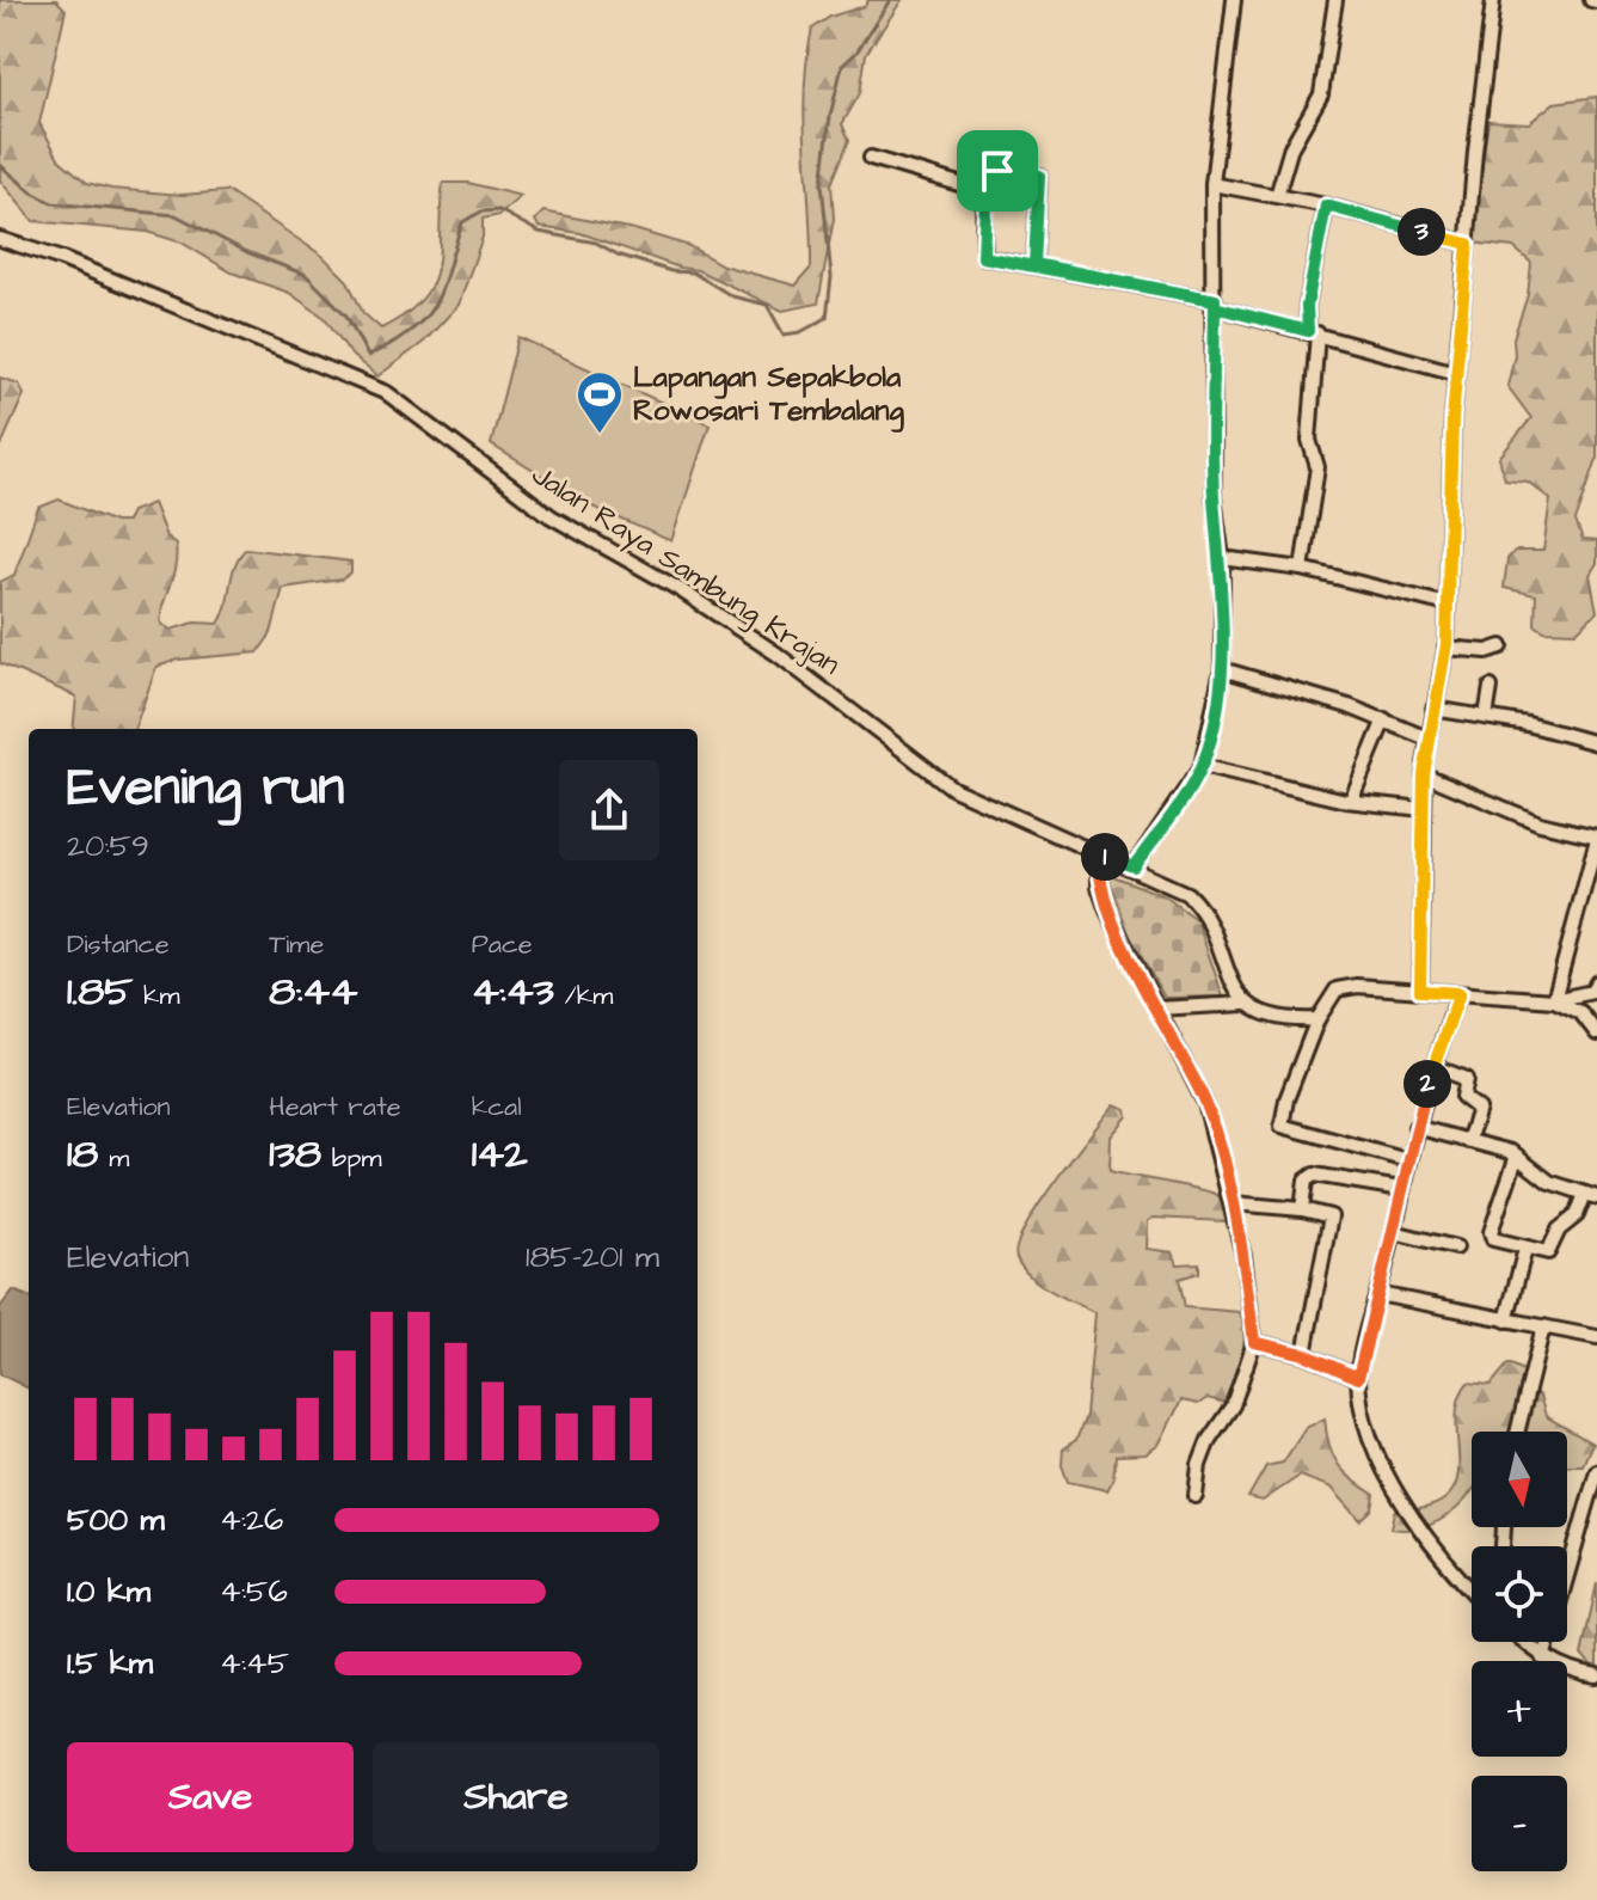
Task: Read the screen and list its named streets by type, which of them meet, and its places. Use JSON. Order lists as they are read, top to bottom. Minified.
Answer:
{"streets":{"street":["Jalan Raya Sambung Krajan"]},"places":{"sports":["Lapangan Sepakbola Rowosari Tembalang"]},"north":"bottom","page":{"pins":["3","1","2"],"heading":["Evening run","20:59"],"stats":[["Distance","1.85 km"],["Time","8:44"],["Pace","4:43 /km"],["Elevation","18 m"],["Heart rate","138 bpm"],["kcal","142"]],"chart":["Elevation","185–201 m"],"map_buttons":["+","−"],"list":[{"name":"500 m","note":"4:26"},{"name":"1.0 km","note":"4:56"},{"name":"1.5 km","note":"4:45"}],"buttons":["Save","Share"]}}
